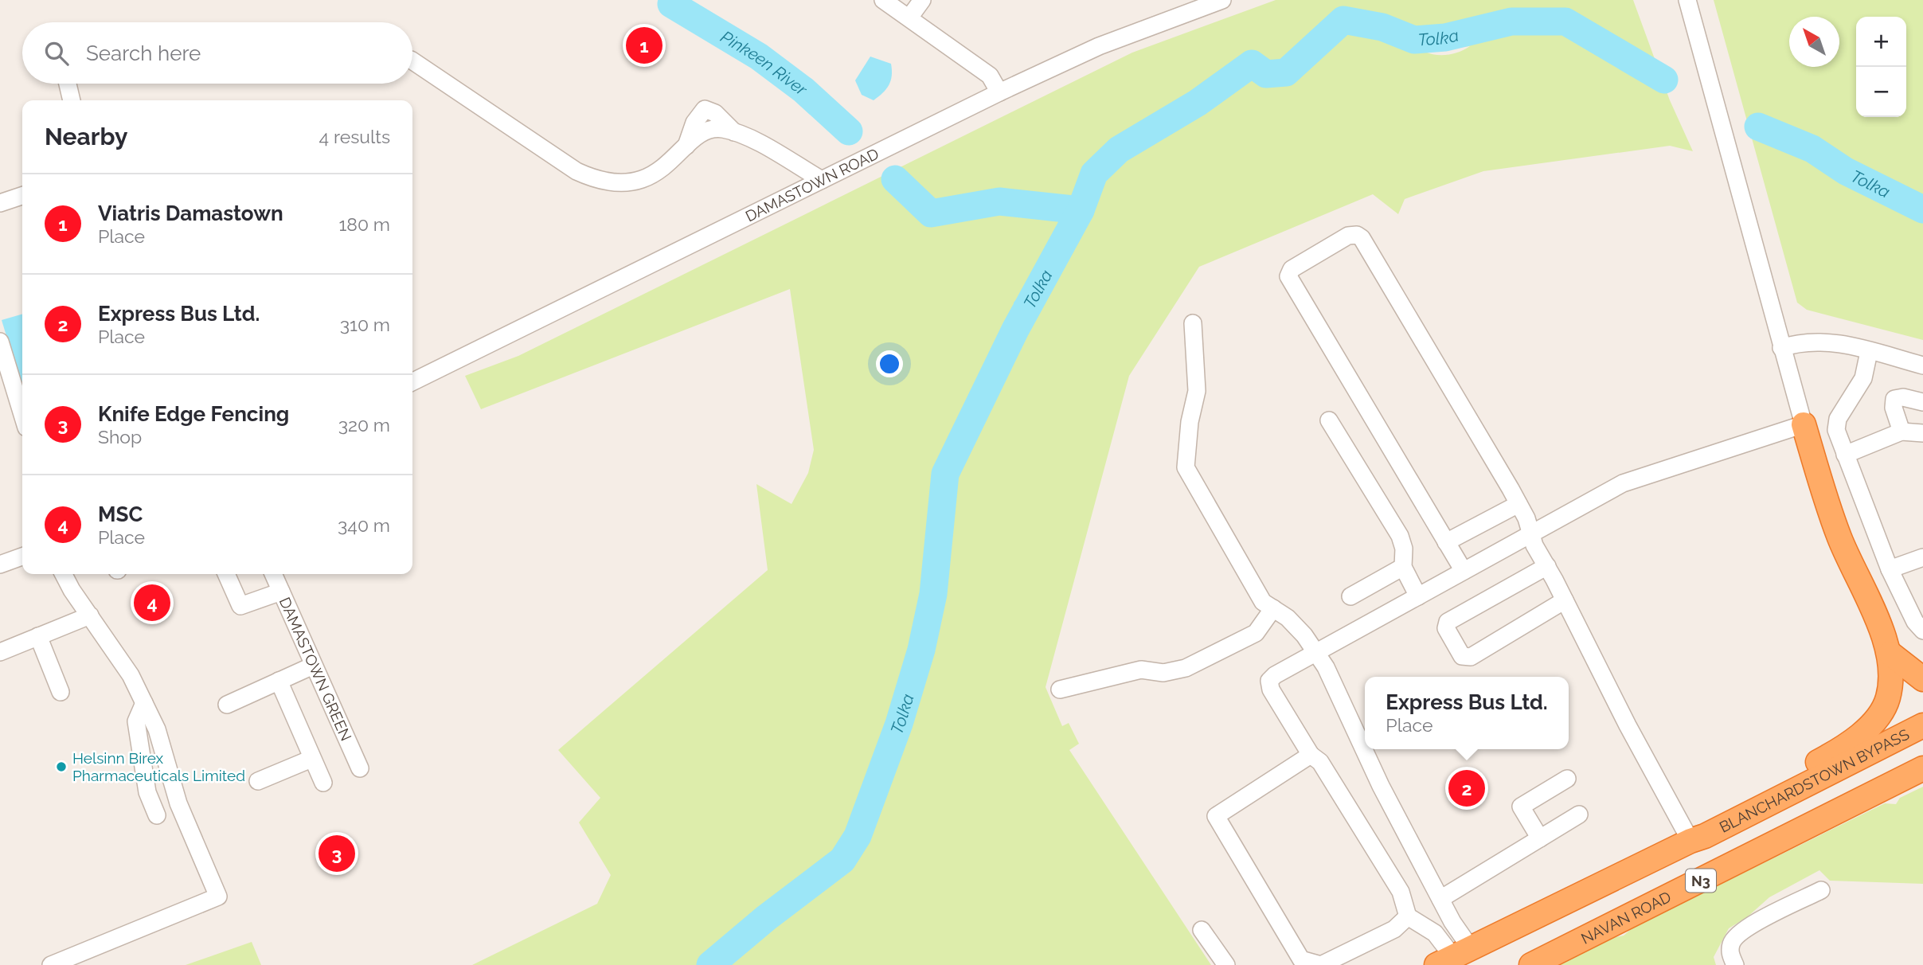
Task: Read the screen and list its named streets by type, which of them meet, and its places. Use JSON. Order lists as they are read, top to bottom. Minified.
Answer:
{"streets":{"highway":["BLANCHARDSTOWN BYPASS","N3","NAVAN ROAD"],"street":["DAMASTOWN ROAD","DAMASTOWN GREEN"]},"water":["Tolka","Pinkeen River"],"places":["Helsinn Birex Pharmaceuticals Limited"],"north":"top left","page":{"map_buttons":["+","−"],"search":"Search here","pins":["1","4","2","3"],"heading":["Nearby","4 results"],"list":[{"mark":"1","name":"Viatris Damastown","note":"Place","value":"180 m"},{"mark":"2","name":"Express Bus Ltd.","note":"Place","value":"310 m"},{"mark":"3","name":"Knife Edge Fencing","note":"Shop","value":"320 m"},{"mark":"4","name":"MSC","note":"Place","value":"340 m"}],"popup":["Express Bus Ltd.","Place"]}}
